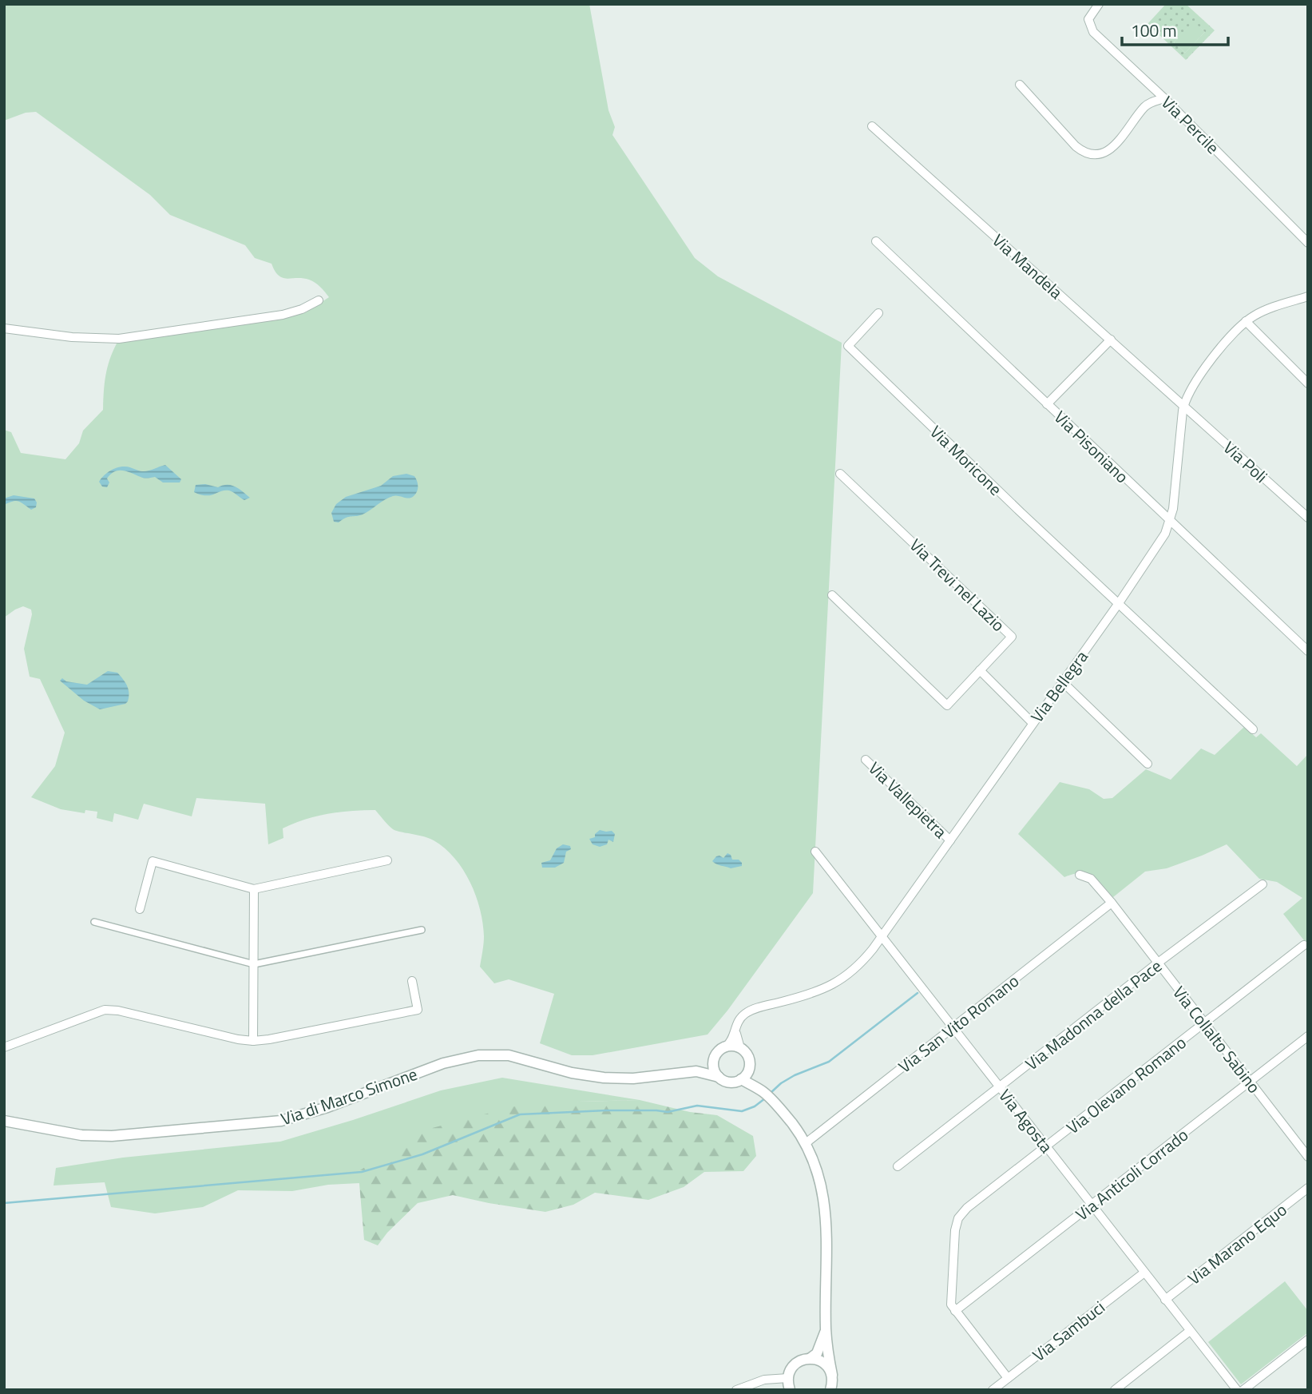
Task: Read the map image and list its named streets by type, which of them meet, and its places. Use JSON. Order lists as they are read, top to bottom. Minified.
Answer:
{"streets":{"street":["Via Percile","Via Mandela","Via Pisoniano","Via Moricone","Via Poli","Via Trevi nel Lazio","Via Bellegra","Via Vallepietra","Via Madonna della Pace","Via San Vito Romano","Via Collalto Sabino","Via Olevano Romano","Via di Marco Simone","Via Agosta","Via Anticoli Corrado","Via Marano Equo","Via Sambuci"]},"crossings":[["Via Mandela","Via Poli"],["Via Mandela","Via Bellegra"],["Via Pisoniano","Via Bellegra"],["Via Moricone","Via Bellegra"],["Via Poli","Via Bellegra"],["Via Bellegra","Via Vallepietra"],["Via Bellegra","Via di Marco Simone"],["Via Bellegra","Via Agosta"],["Via Madonna della Pace","Via Collalto Sabino"],["Via Madonna della Pace","Via Agosta"],["Via San Vito Romano","Via Collalto Sabino"],["Via San Vito Romano","Via Agosta"],["Via Collalto Sabino","Via Olevano Romano"],["Via Collalto Sabino","Via Anticoli Corrado"],["Via Olevano Romano","Via Agosta"],["Via Olevano Romano","Via Anticoli Corrado"],["Via Olevano Romano","Via Sambuci"],["Via Agosta","Via Anticoli Corrado"],["Via Agosta","Via Marano Equo"],["Via Agosta","Via Sambuci"]],"scale_bar":"100 m"}
